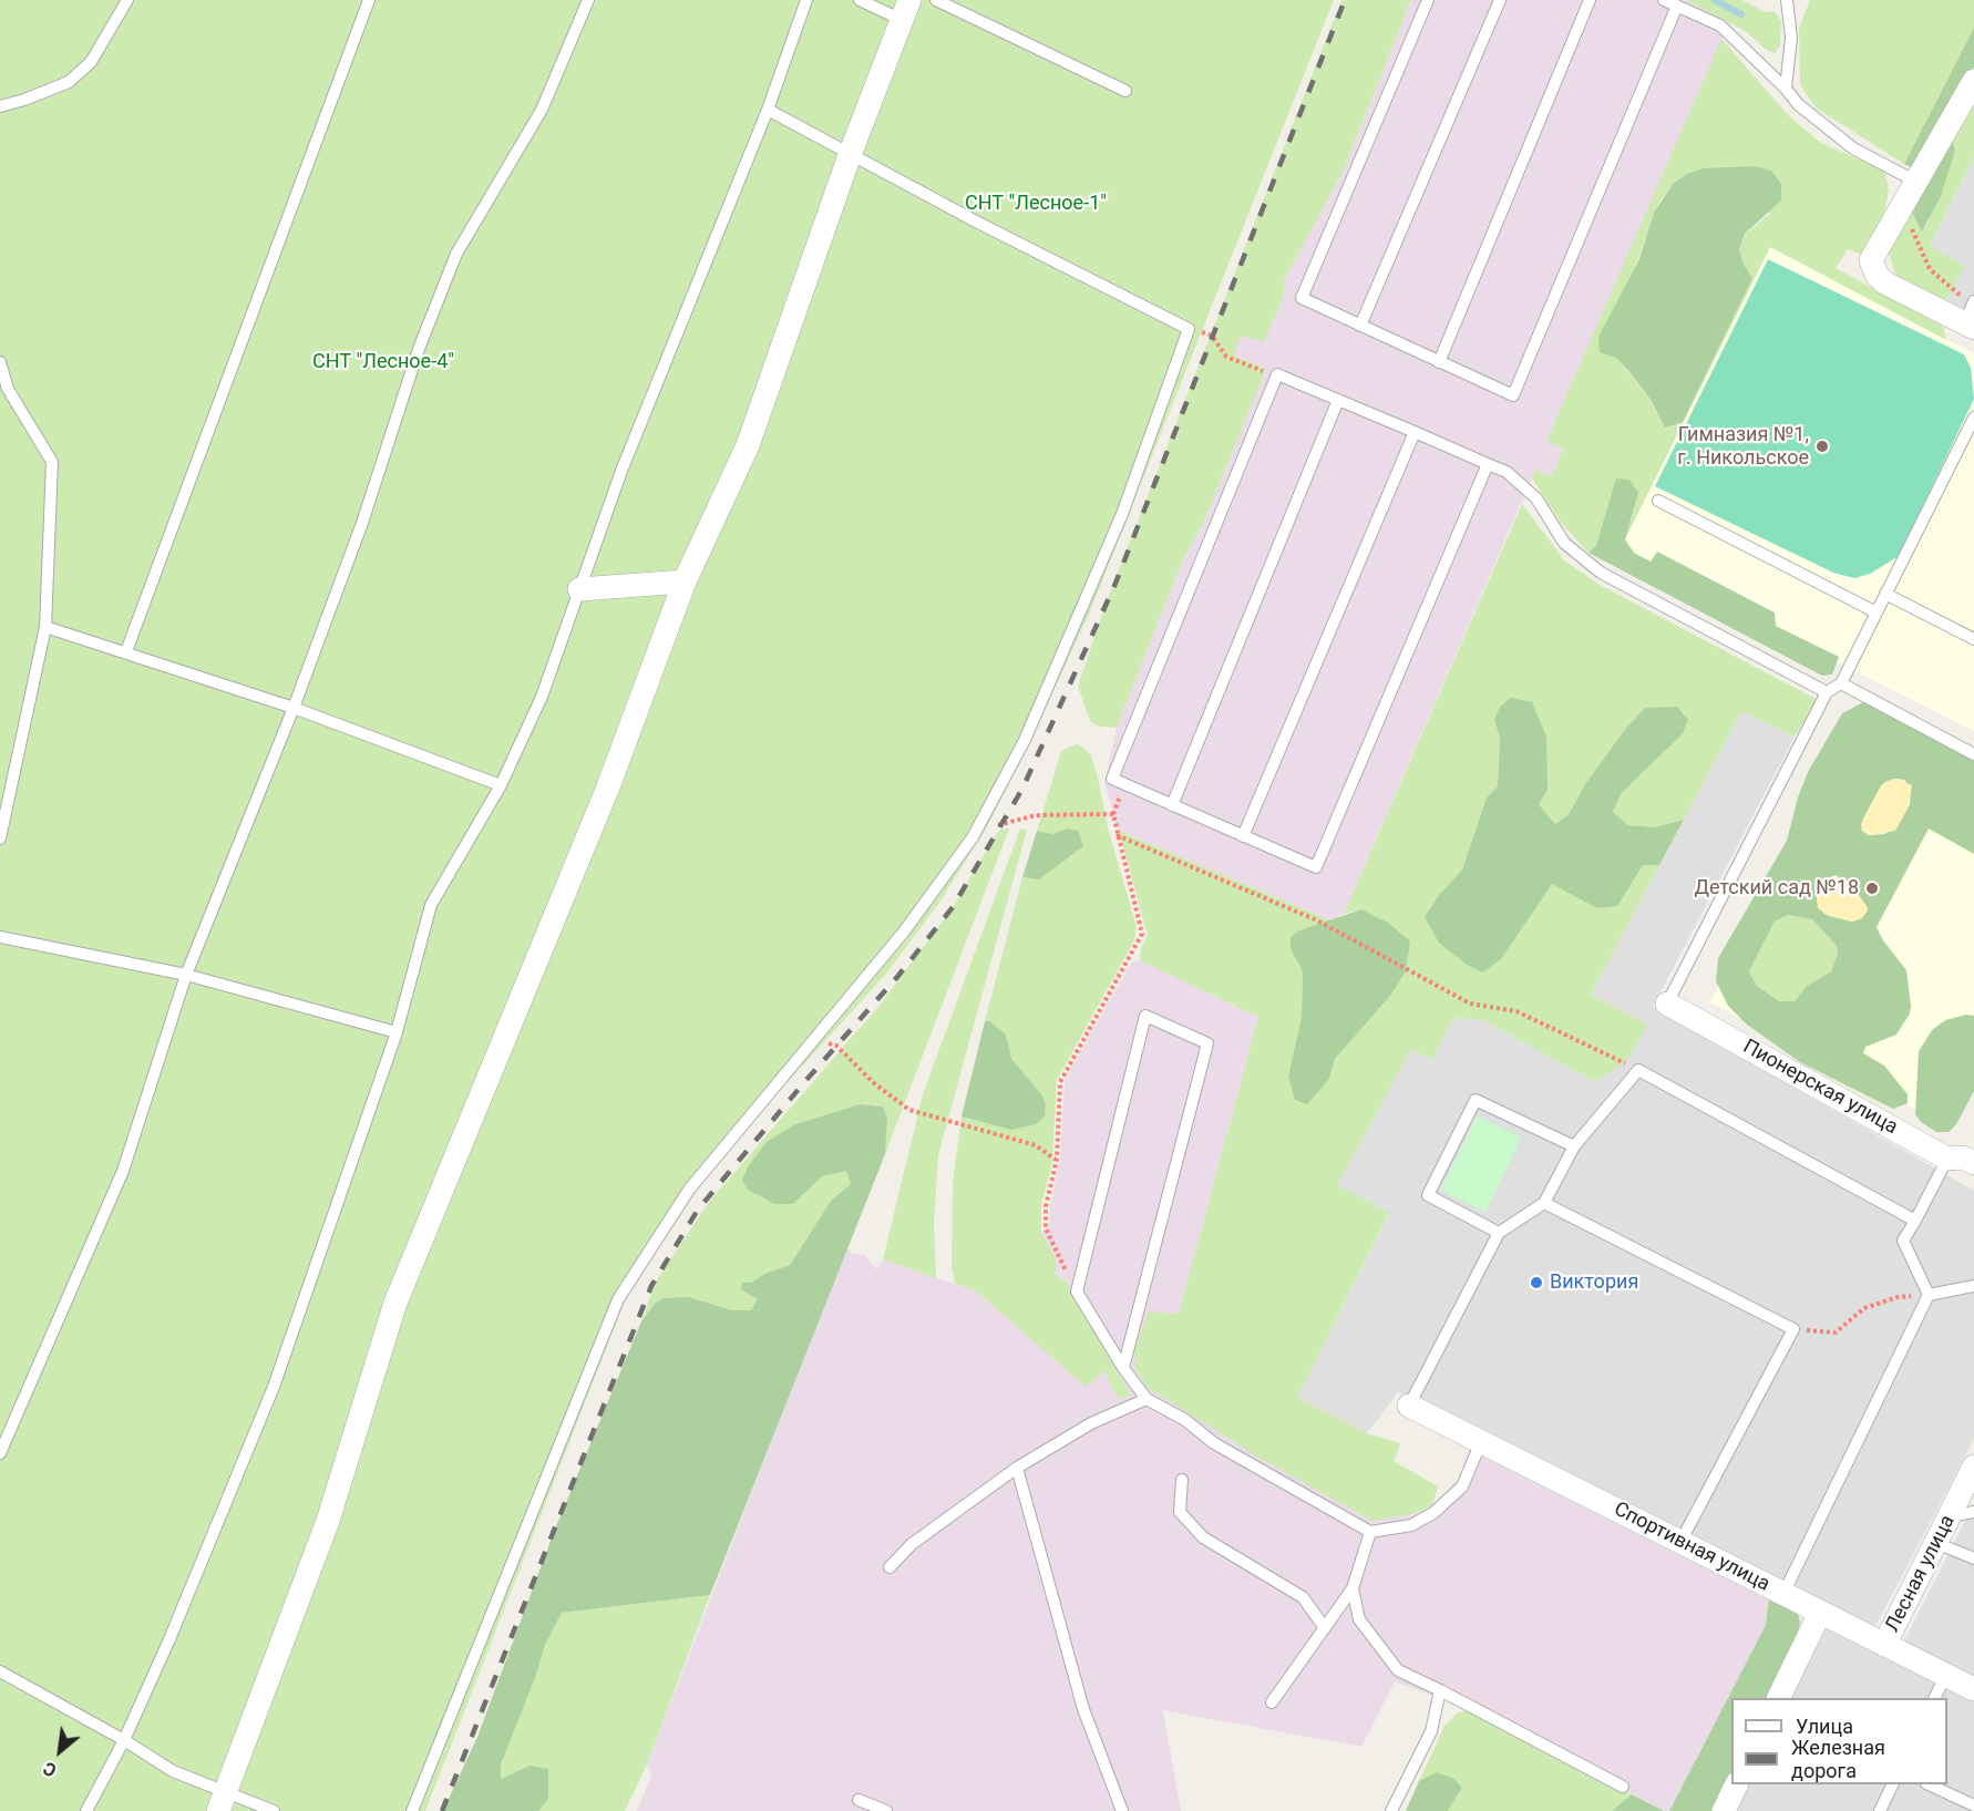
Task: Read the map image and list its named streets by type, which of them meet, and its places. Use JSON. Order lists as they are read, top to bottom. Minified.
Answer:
{"streets":{"street":["Пионерская улица","Спортивная улица","Лесная улица"]},"crossings":[["Спортивная улица","Лесная улица"]],"parks":["СНТ \"Лесное-1\"","СНТ \"Лесное-4\""],"places":["Гимназия №1, г. Никольское","Детский сад №18","Виктория"],"legend":["Улица","Железная дорога"],"north":"bottom left"}
